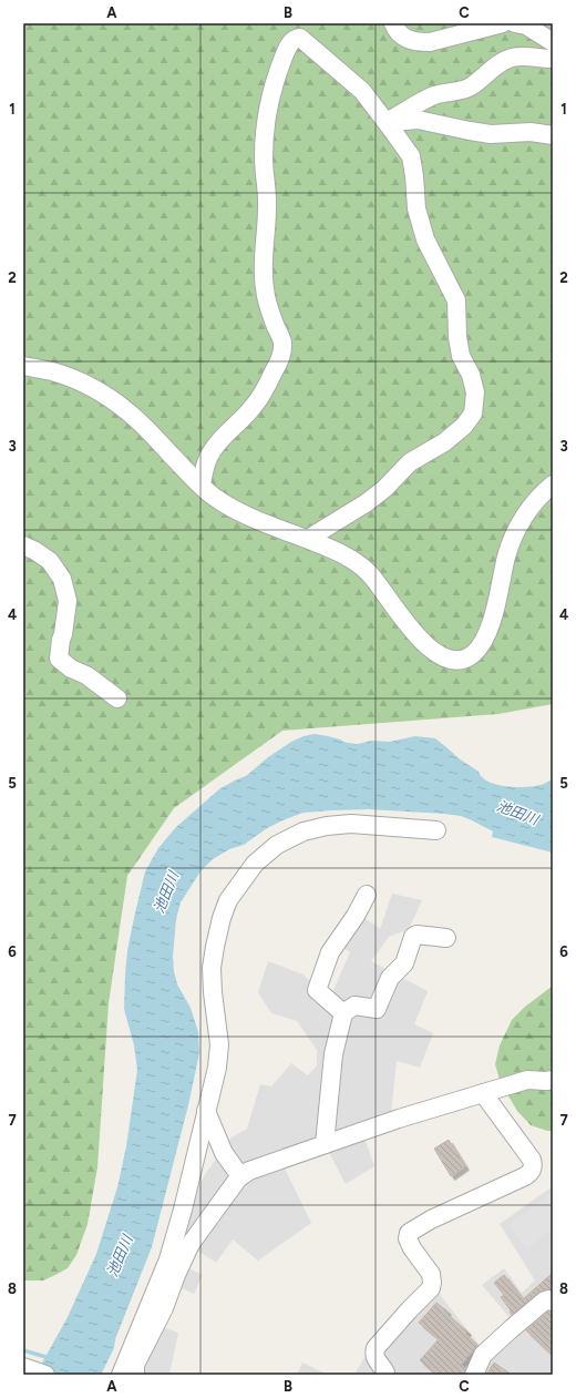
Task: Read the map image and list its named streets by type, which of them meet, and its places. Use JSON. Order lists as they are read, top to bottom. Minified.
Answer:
{"water":["池田川"],"grid":{"columns":["A","B","C"],"rows":["1","2","3","4","5","6","7","8"]}}
